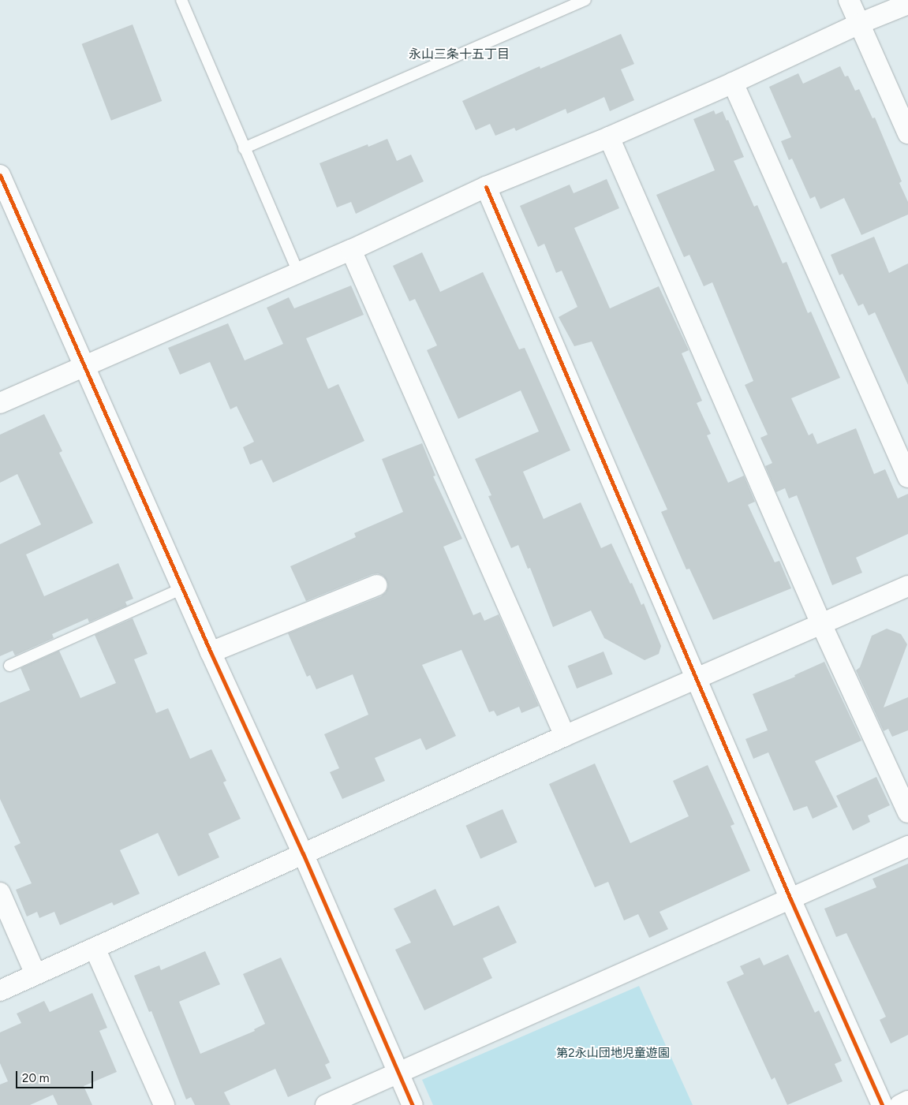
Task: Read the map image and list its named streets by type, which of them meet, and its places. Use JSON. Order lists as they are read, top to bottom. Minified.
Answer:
{"districts":["永山三条十五丁目"],"parks":["第2永山団地児童遊園"],"scale_bar":"20 m"}
